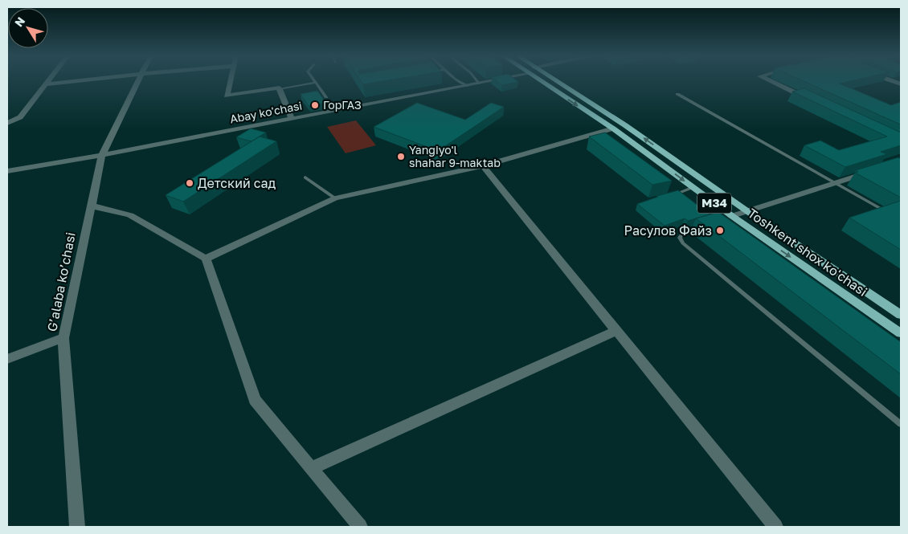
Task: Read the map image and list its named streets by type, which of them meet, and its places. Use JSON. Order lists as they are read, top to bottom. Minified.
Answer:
{"streets":{"main road":["M34","Toshkent shox ko'chasi"],"street":["Abay ko'chasi","G’alaba ko’chasi"]},"crossings":[["Abay ko'chasi","G’alaba ko’chasi"]],"places":["ГорГАЗ","Yangiyo'l shahar 9-maktab","Детский сад","Расулов Файз"],"north":"top left"}
